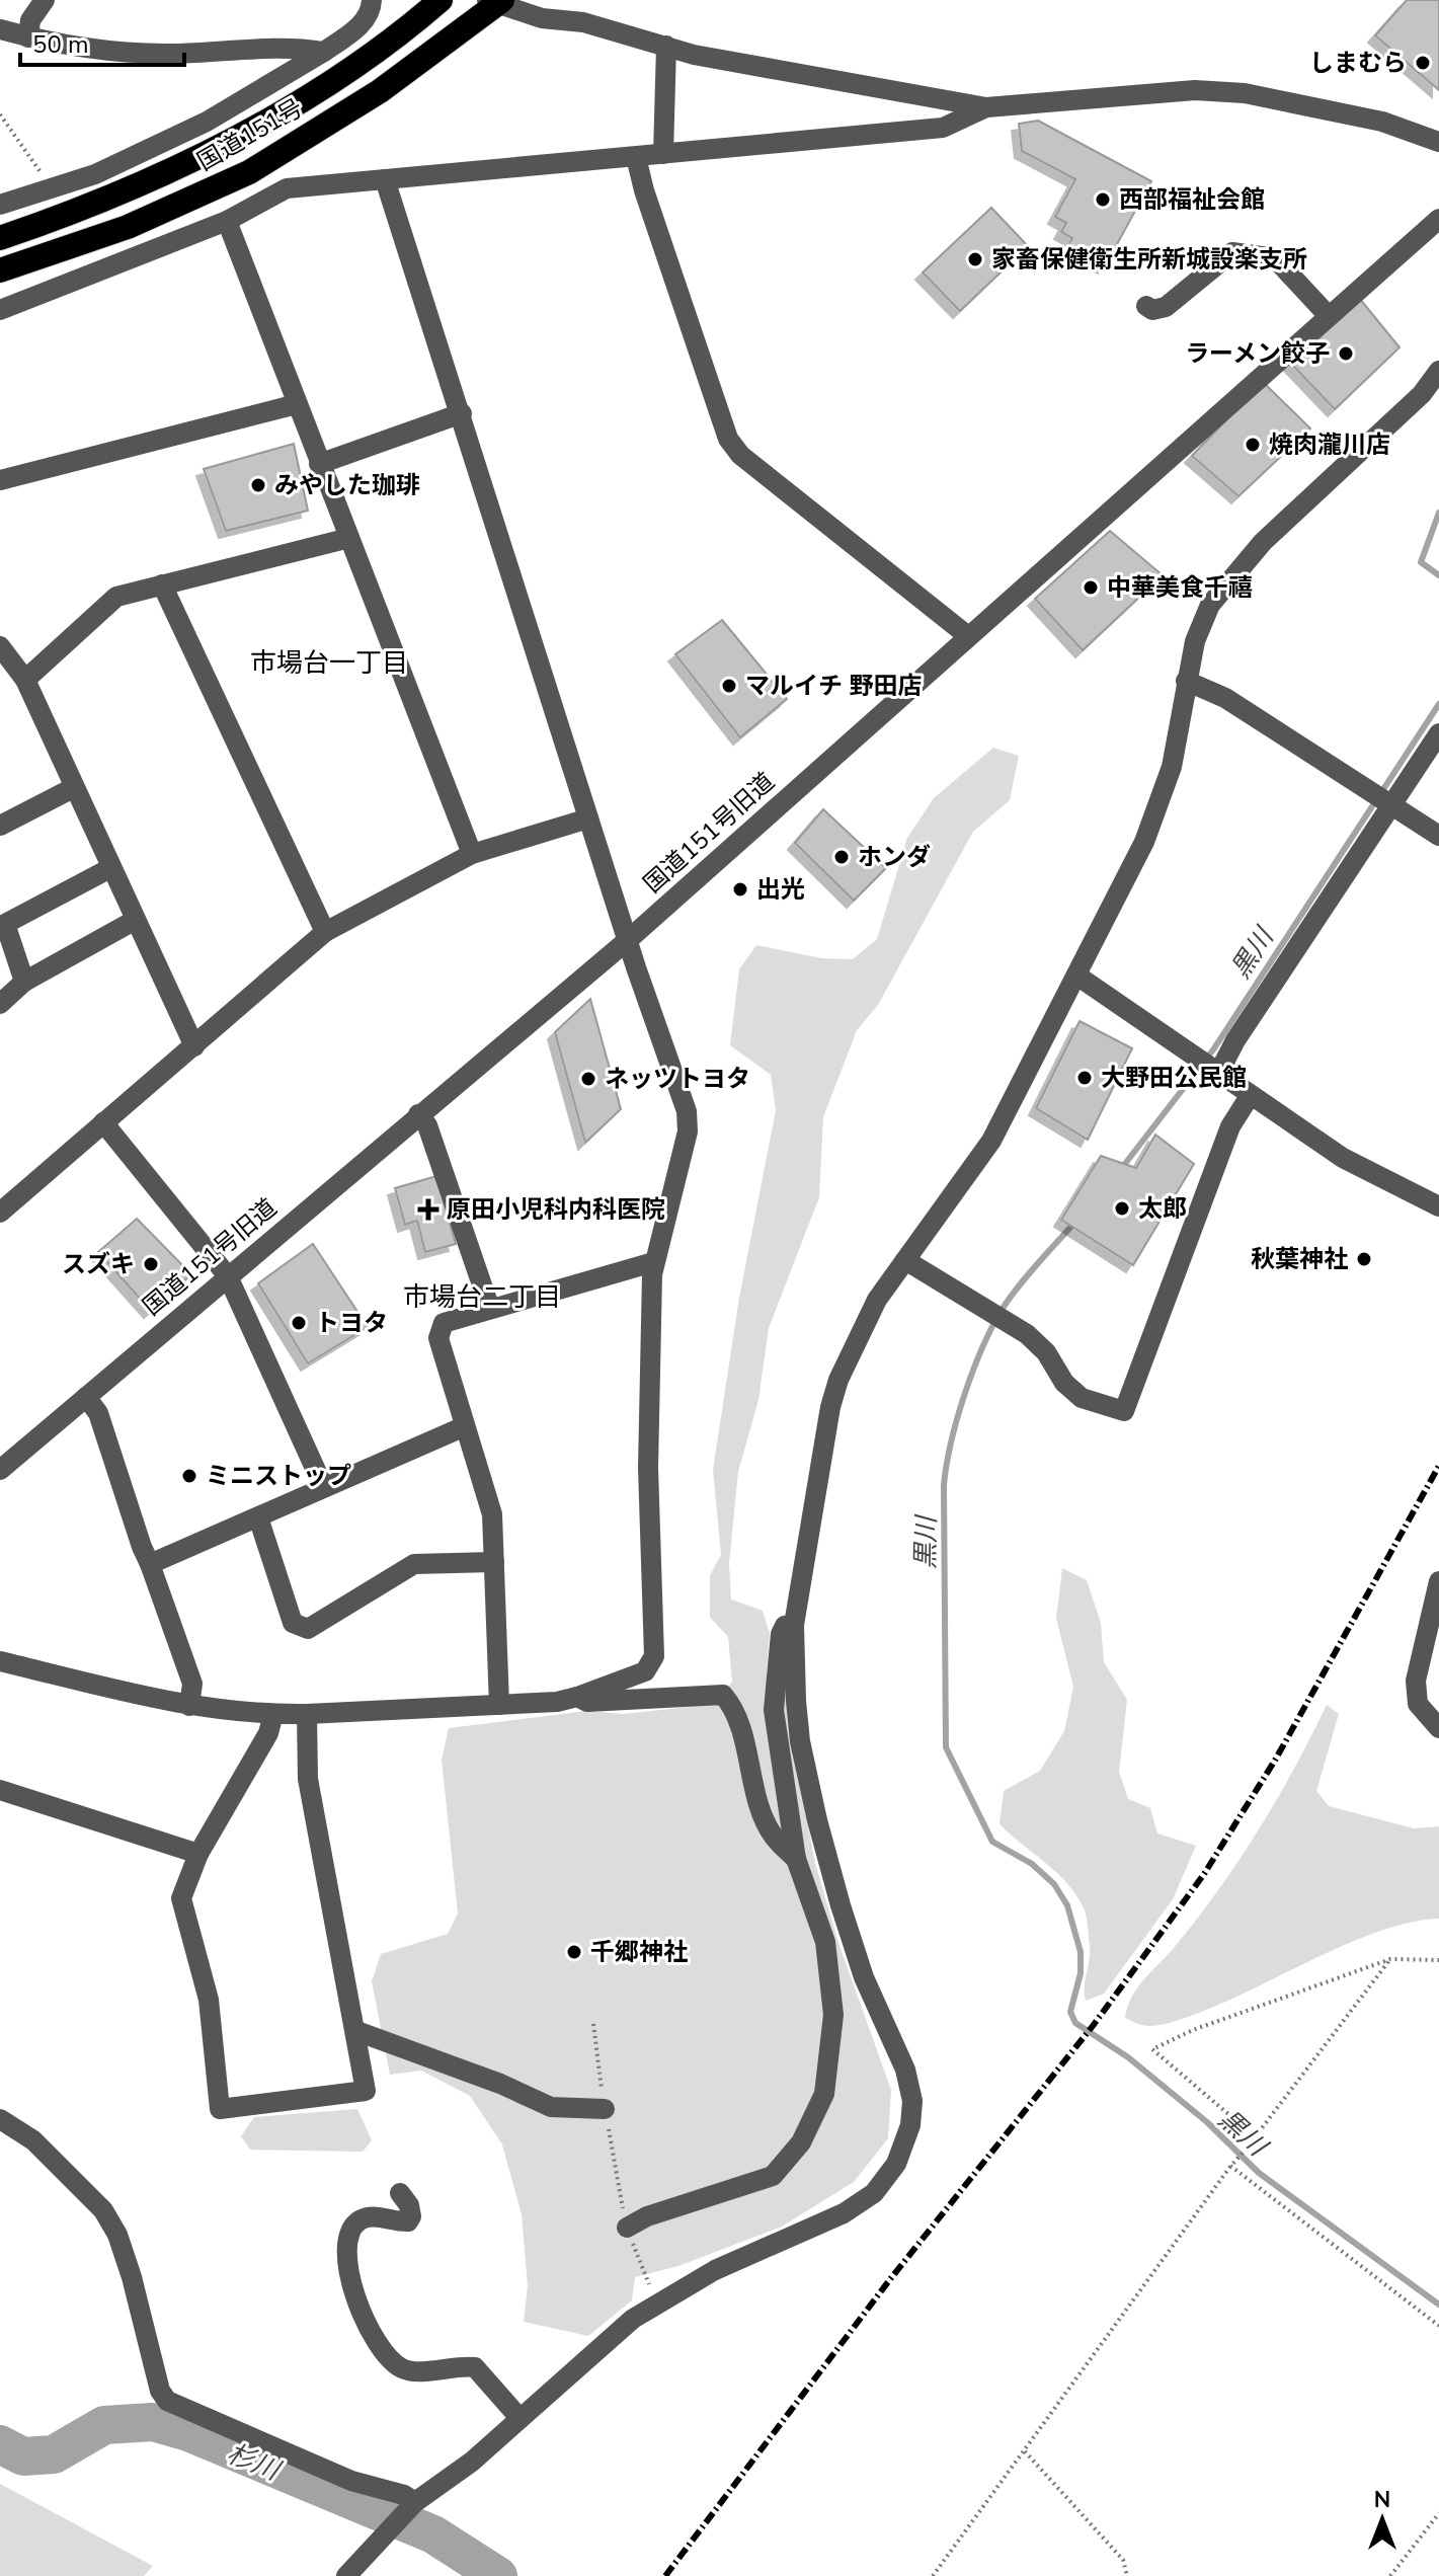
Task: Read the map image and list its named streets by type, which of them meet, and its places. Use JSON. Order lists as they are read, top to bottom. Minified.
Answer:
{"streets":{"highway":["国道151号"],"street":["国道151号旧道"]},"districts":["市場台一丁目","市場台二丁目"],"water":["黒川","杉川"],"places":{"other":["しまむら","西部福祉会館","家畜保健衛生所新城設楽支所","ラーメン餃子","焼肉瀧川店","みやした珈琲","中華美食千禧","マルイチ 野田店","ホンダ","出光","大野田公民館","ネッツトヨタ","太郎","秋葉神社","スズキ","トヨタ","ミニストップ","千郷神社"],"health":["原田小児科内科医院"]},"scale_bar":"50 m","north":"top"}
